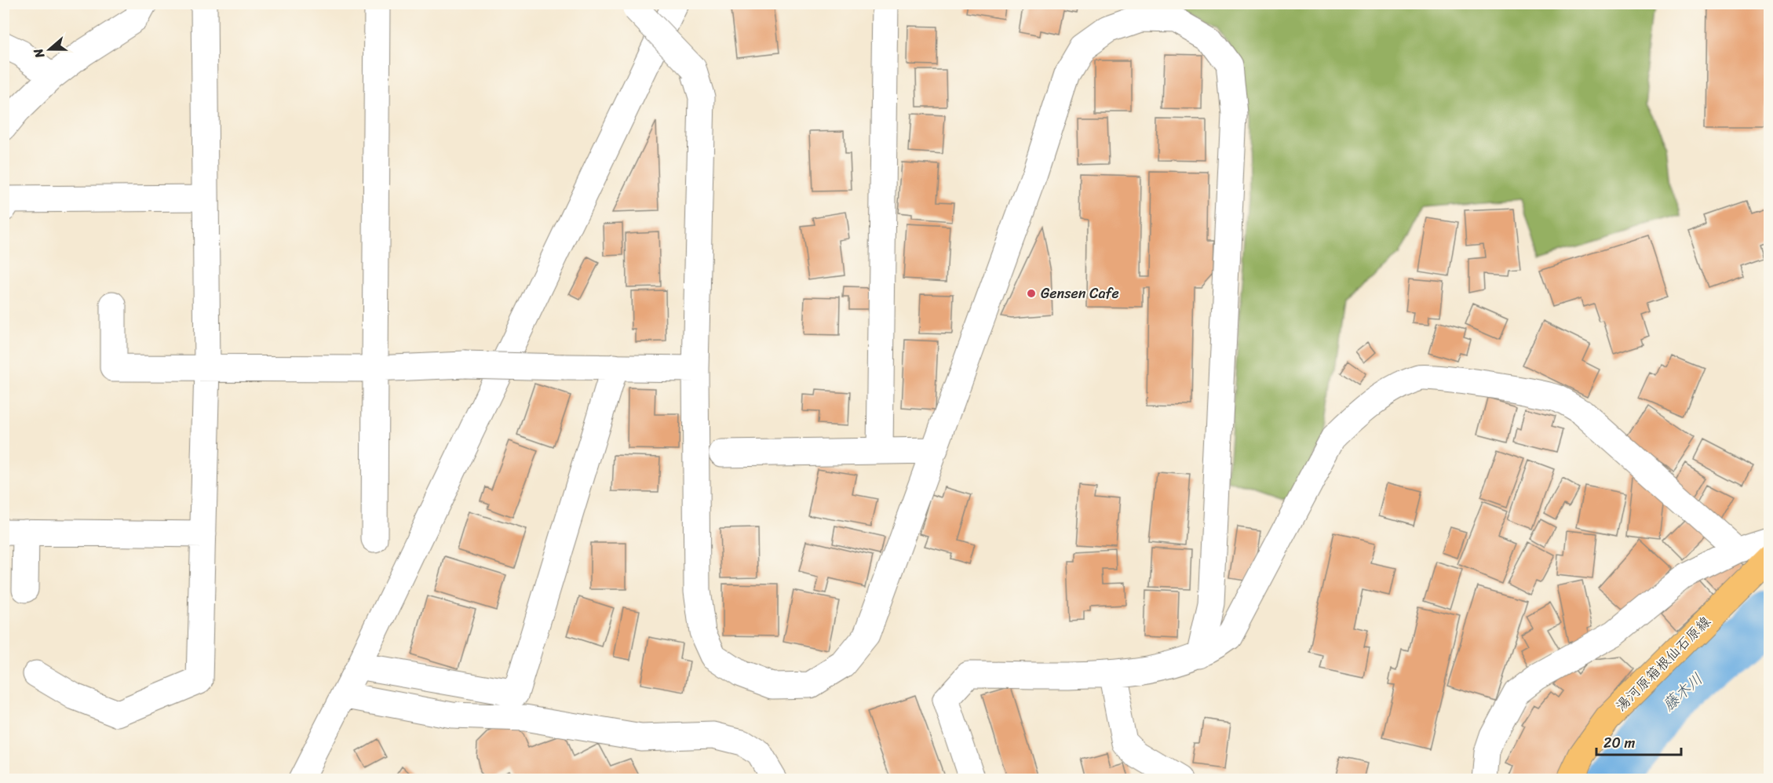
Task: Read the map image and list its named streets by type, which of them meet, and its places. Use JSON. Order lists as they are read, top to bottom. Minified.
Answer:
{"streets":{"main road":["湯河原箱根仙石原線"]},"water":["藤木川"],"places":["Gensen Cafe"],"scale_bar":"20 m","north":"left"}
